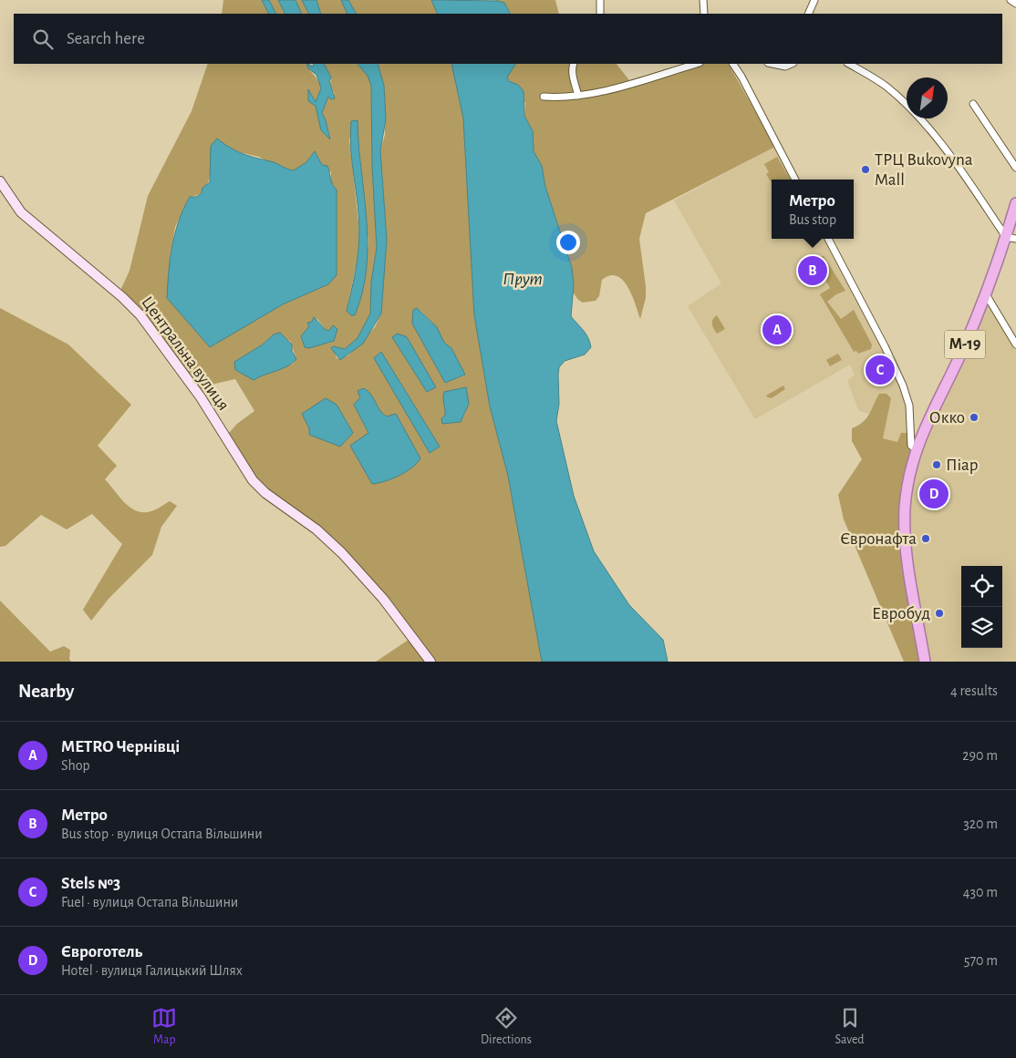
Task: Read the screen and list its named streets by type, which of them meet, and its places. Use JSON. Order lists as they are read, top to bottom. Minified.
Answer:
{"streets":{"highway":["М-19"],"main road":["Центральна вулиця"]},"water":["Прут"],"places":["ТРЦ Bukovyna Mall","Окко","Піар","Євронафта","Евробуд"],"north":"top right","page":{"search":"Search here","popup":["Метро","Bus stop"],"pins":["B","A","C","D"],"heading":["Nearby","4 results"],"list":[{"mark":"A","name":"METRO Чернівці","note":"Shop","value":"290 m"},{"mark":"B","name":"Метро","note":"Bus stop · вулиця Остапа Вільшини","value":"320 m"},{"mark":"C","name":"Stels №3","note":"Fuel · вулиця Остапа Вільшини","value":"430 m"},{"mark":"D","name":"Євроготель","note":"Hotel · вулиця Галицький Шлях","value":"570 m"}],"nav":["Map","Directions","Saved"]}}
